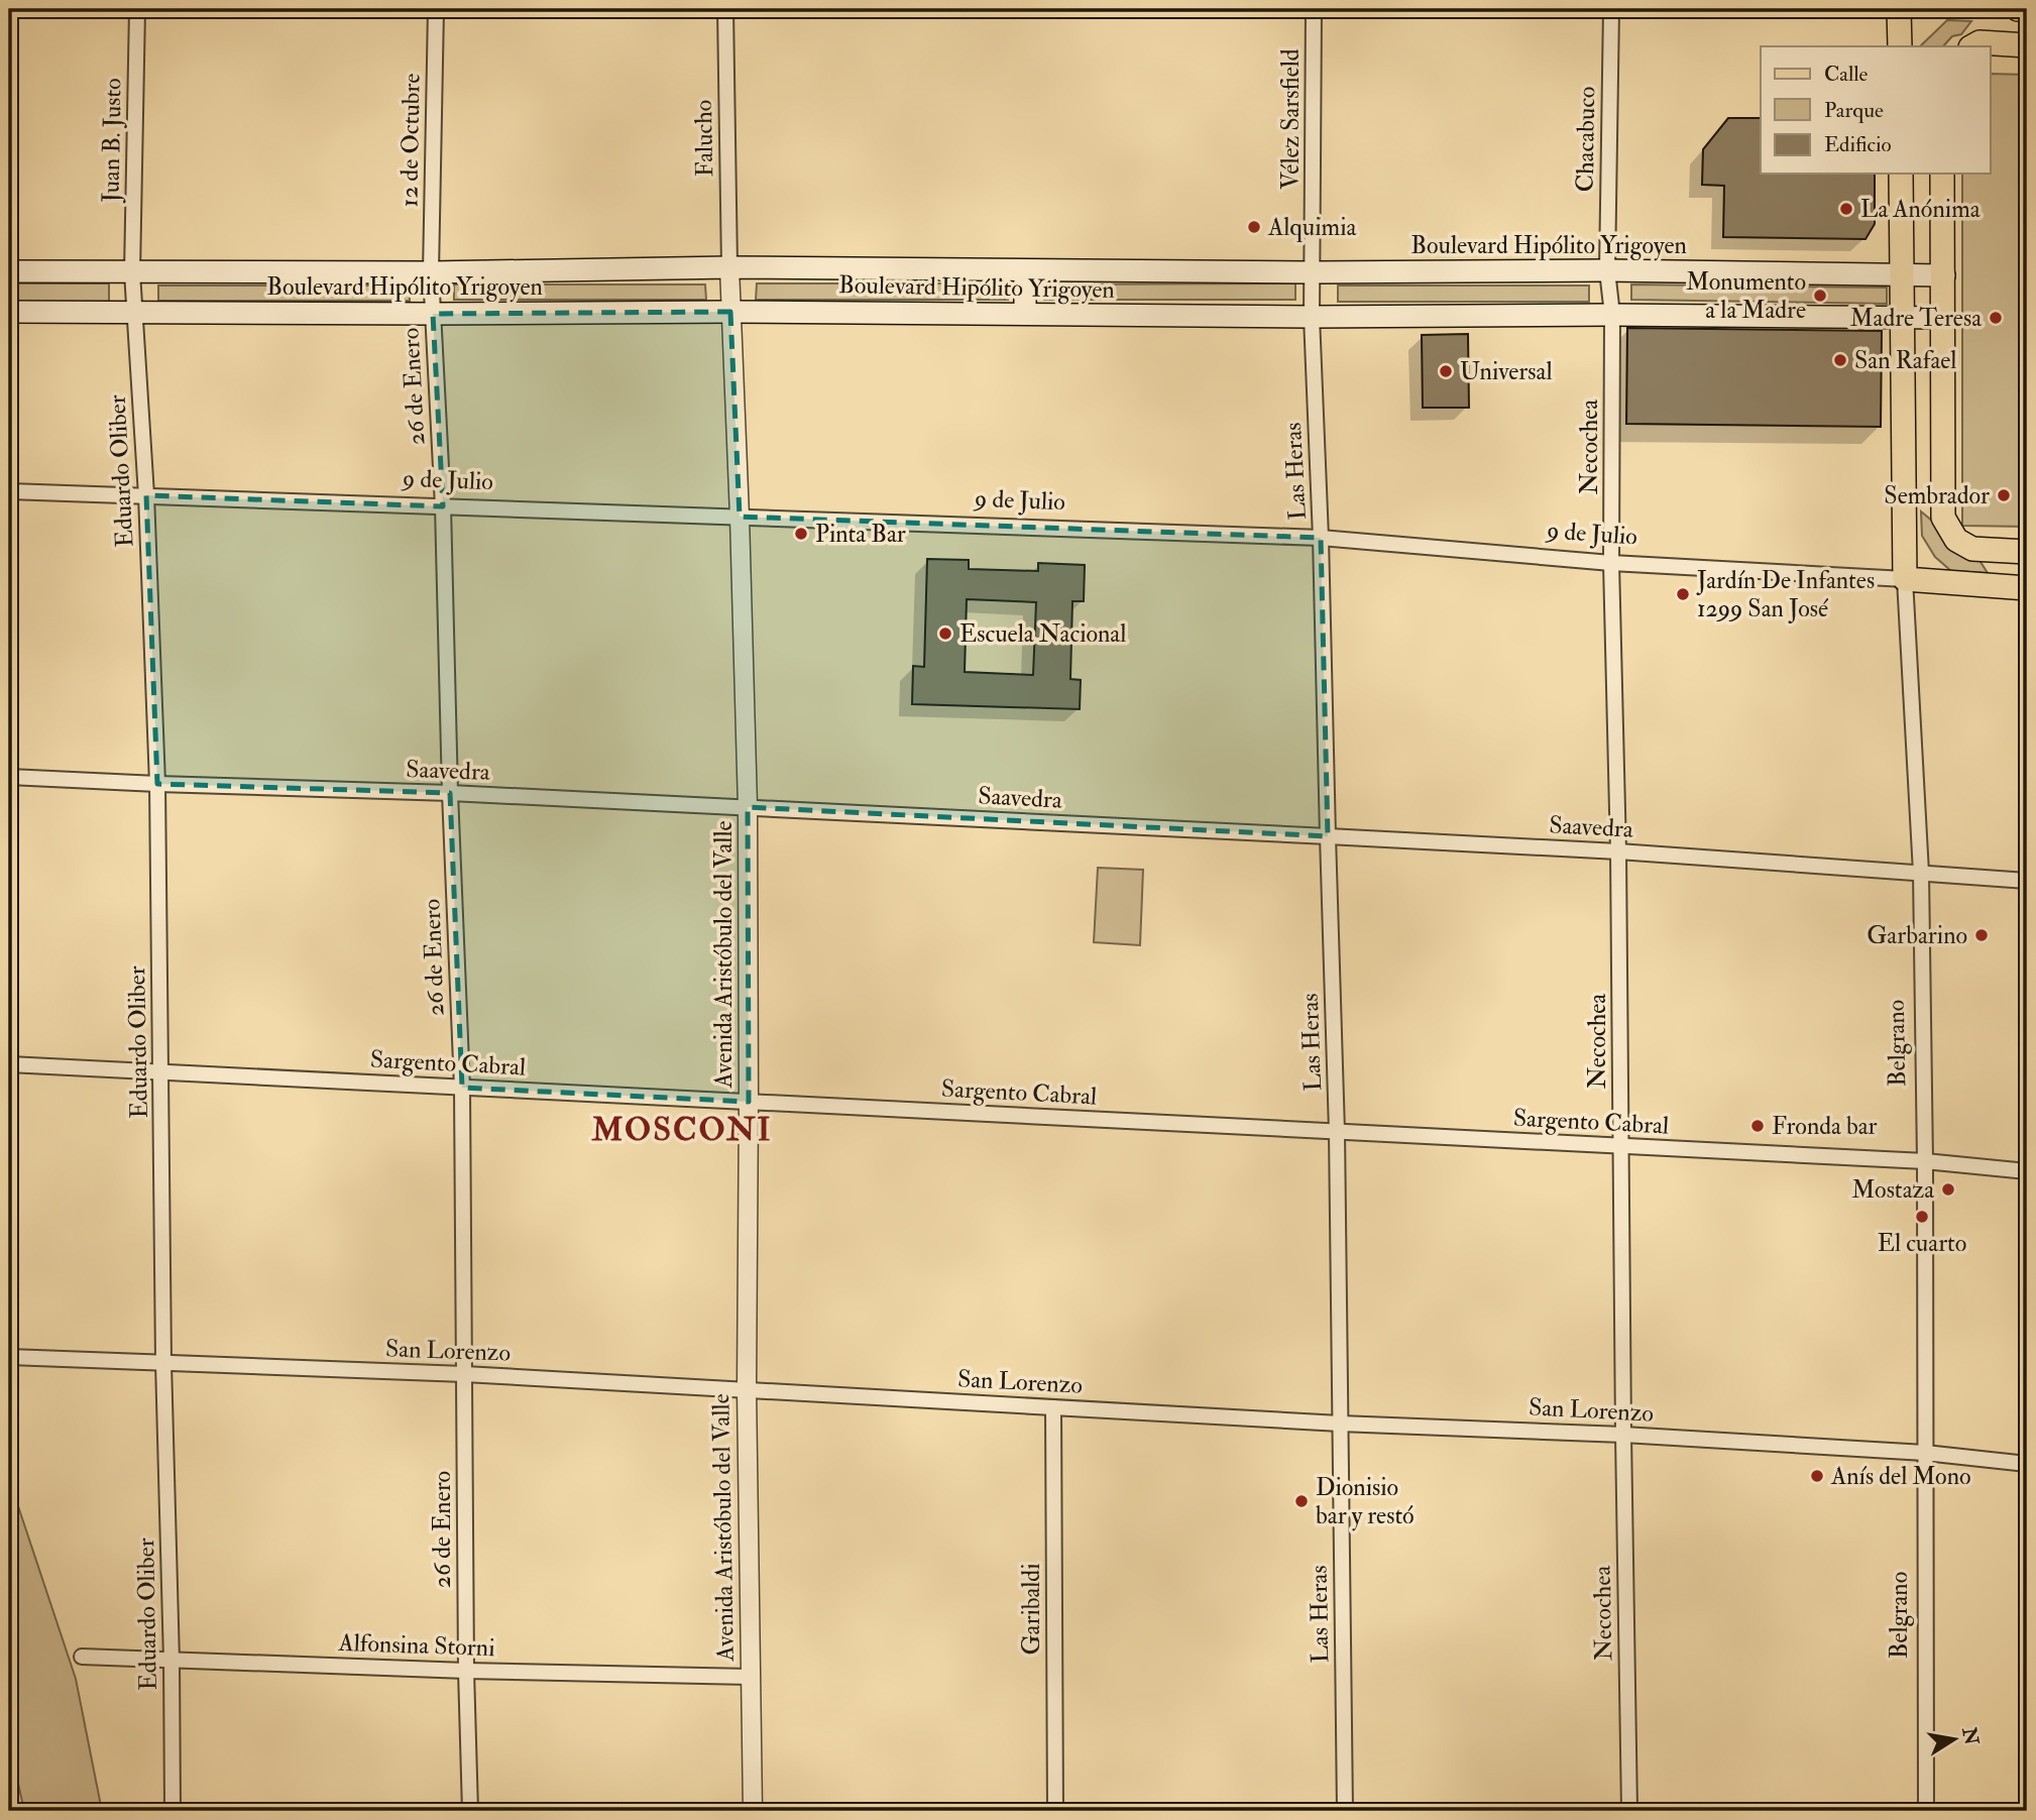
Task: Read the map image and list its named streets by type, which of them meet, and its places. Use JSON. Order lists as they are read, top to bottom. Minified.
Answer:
{"streets":{"main road":["Boulevard Hipólito Yrigoyen","9 de Julio","Belgrano"],"street":["Vélez Sarsfield","Falucho","Chacabuco","Juan B. Justo","12 de Octubre","26 de Enero","Necochea","Eduardo Oliber","Las Heras","Saavedra","Avenida Aristóbulo del Valle","Sargento Cabral","San Lorenzo","Garibaldi","Alfonsina Storni"]},"crossings":[["Vélez Sarsfield","Boulevard Hipólito Yrigoyen"],["Vélez Sarsfield","Las Heras"],["Falucho","Boulevard Hipólito Yrigoyen"],["Falucho","Avenida Aristóbulo del Valle"],["Chacabuco","Boulevard Hipólito Yrigoyen"],["Chacabuco","Necochea"],["Juan B. Justo","Boulevard Hipólito Yrigoyen"],["Juan B. Justo","Eduardo Oliber"],["12 de Octubre","Boulevard Hipólito Yrigoyen"],["12 de Octubre","26 de Enero"],["Boulevard Hipólito Yrigoyen","26 de Enero"],["Boulevard Hipólito Yrigoyen","Necochea"],["Boulevard Hipólito Yrigoyen","Eduardo Oliber"],["Boulevard Hipólito Yrigoyen","Las Heras"],["Boulevard Hipólito Yrigoyen","Avenida Aristóbulo del Valle"],["Boulevard Hipólito Yrigoyen","Belgrano"],["26 de Enero","9 de Julio"],["26 de Enero","Saavedra"],["26 de Enero","Sargento Cabral"],["26 de Enero","San Lorenzo"],["26 de Enero","Alfonsina Storni"],["Necochea","9 de Julio"],["Necochea","Saavedra"],["Necochea","Sargento Cabral"],["Necochea","San Lorenzo"],["Eduardo Oliber","9 de Julio"],["Eduardo Oliber","Saavedra"],["Eduardo Oliber","Sargento Cabral"],["Eduardo Oliber","San Lorenzo"],["Eduardo Oliber","Alfonsina Storni"],["Las Heras","9 de Julio"],["Las Heras","Saavedra"],["Las Heras","Sargento Cabral"],["Las Heras","San Lorenzo"],["9 de Julio","Avenida Aristóbulo del Valle"],["9 de Julio","Belgrano"],["Saavedra","Avenida Aristóbulo del Valle"],["Saavedra","Belgrano"],["Avenida Aristóbulo del Valle","Sargento Cabral"],["Avenida Aristóbulo del Valle","San Lorenzo"],["Avenida Aristóbulo del Valle","Alfonsina Storni"],["Belgrano","Sargento Cabral"],["Belgrano","San Lorenzo"],["San Lorenzo","Garibaldi"]],"districts":["MOSCONI"],"places":["La Anónima","Alquimia","Monumento a la Madre","Madre Teresa","San Rafael","Universal","Sembrador","Pinta Bar","Jardín De Infantes 1299 San José","Escuela Nacional","Garbarino","Fronda bar","Mostaza","El cuarto","Anís del Mono","Dionisio bar y restó"],"legend":["Calle","Parque","Edificio"],"north":"right"}
